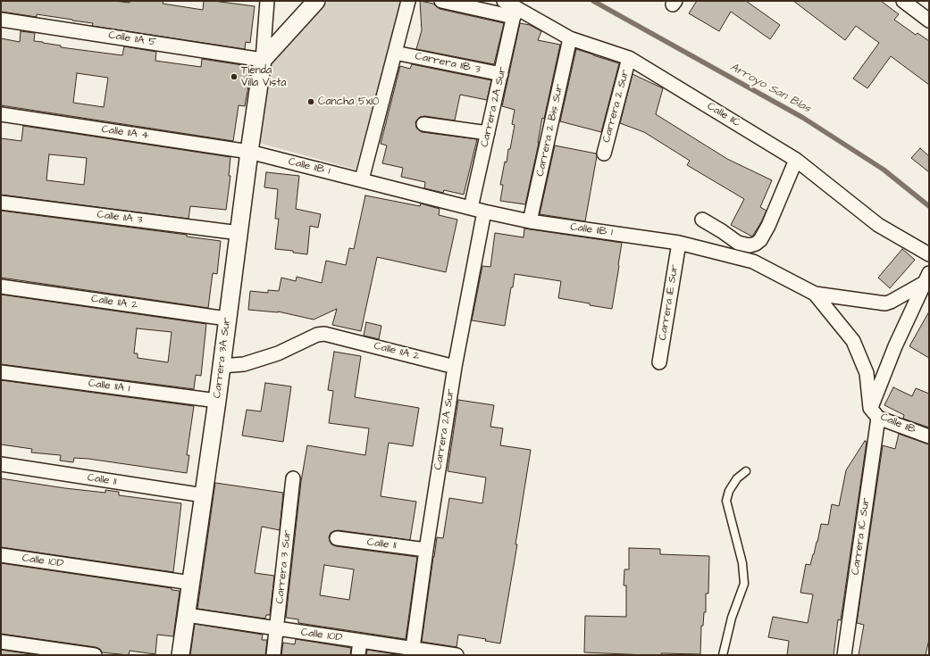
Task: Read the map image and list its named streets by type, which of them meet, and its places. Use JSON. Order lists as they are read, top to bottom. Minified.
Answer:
{"streets":{"street":["Calle 11A 5","Carrera 11B 3","Carrera 2 Sur","Carrera 2A Sur","Calle 11C","Carrera 2 Bis Sur","Calle 11A 4","Calle 11B 1","Calle 11A 3","Calle 11A 2","Carrera 1E Sur","Carrera 3A Sur","Calle 11A 1","Calle 11B","Calle 11","Carrera 1C Sur","Calle 10D","Carrera 3 Sur"]},"crossings":[["Calle 11A 5","Carrera 3A Sur"],["Carrera 11B 3","Carrera 2A Sur"],["Carrera 2 Sur","Calle 11C"],["Carrera 2A Sur","Calle 11C"],["Carrera 2A Sur","Calle 11B 1"],["Carrera 2A Sur","Calle 11A 2"],["Carrera 2A Sur","Calle 11"],["Carrera 2A Sur","Calle 10D"],["Calle 11C","Carrera 2 Bis Sur"],["Carrera 2 Bis Sur","Calle 11B 1"],["Calle 11A 4","Calle 11B 1"],["Calle 11A 4","Carrera 3A Sur"],["Calle 11B 1","Carrera 1E Sur"],["Calle 11B 1","Carrera 3A Sur"],["Calle 11B 1","Carrera 1C Sur"],["Calle 11A 3","Carrera 3A Sur"],["Calle 11A 2","Carrera 3A Sur"],["Carrera 3A Sur","Calle 11A 1"],["Carrera 3A Sur","Calle 11"],["Carrera 3A Sur","Calle 10D"],["Calle 11B","Carrera 1C Sur"],["Calle 10D","Carrera 3 Sur"]],"water":["Arroyo San Blas"],"places":["Tienda Villa Vista","Cancha 5x10"]}
